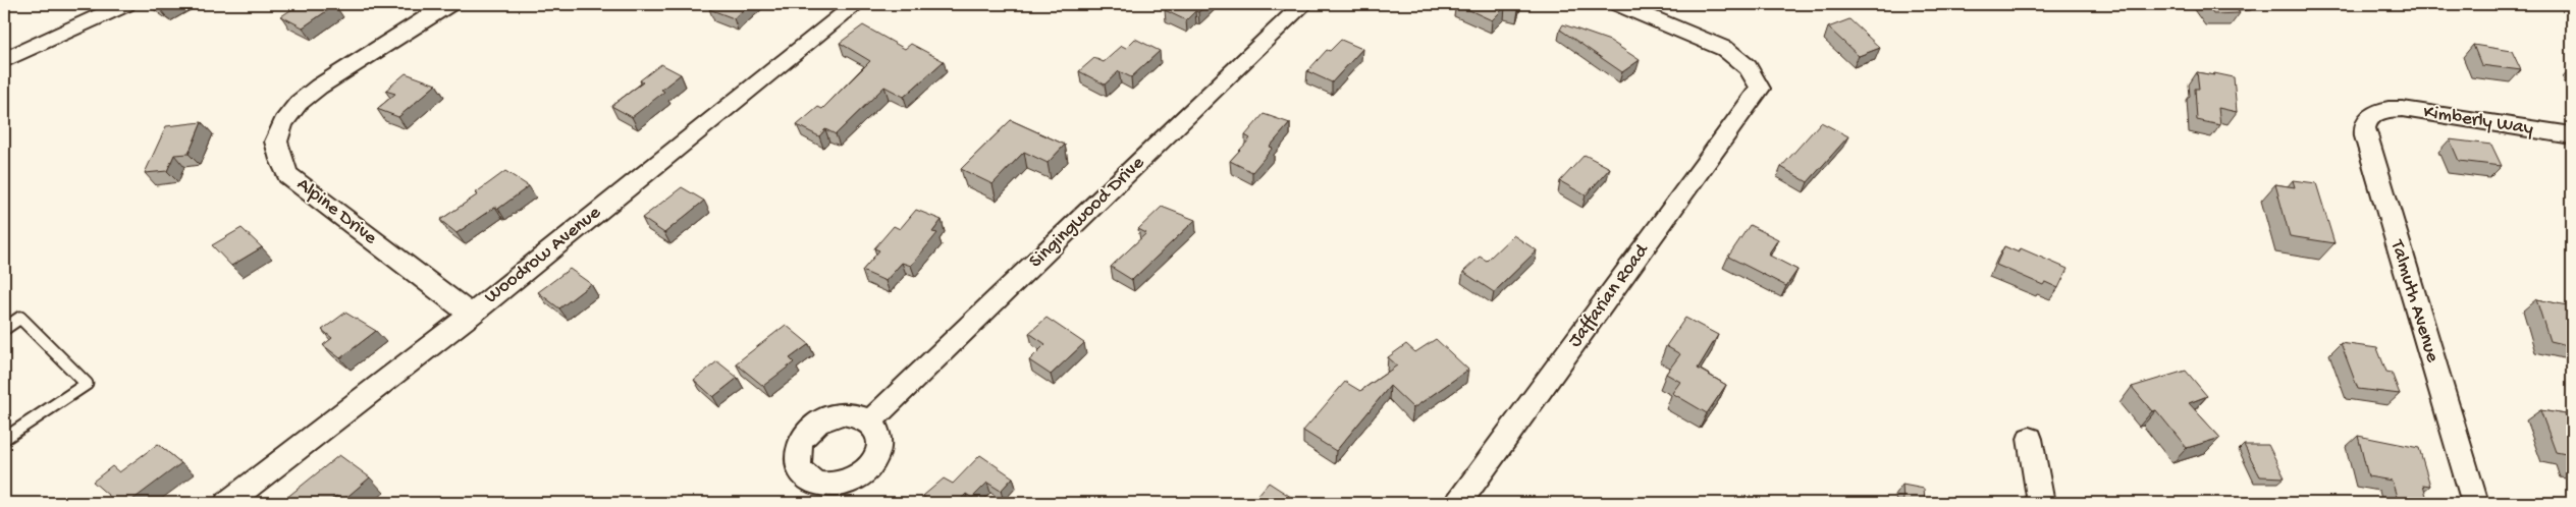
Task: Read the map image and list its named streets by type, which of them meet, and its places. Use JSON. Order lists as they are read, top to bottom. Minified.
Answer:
{"streets":{"street":["Kimberly Way","Alpine Drive","Singingwood Drive","Woodrow Avenue","Jaffarian Road","Talmuth Avenue"]},"crossings":[["Kimberly Way","Talmuth Avenue"],["Alpine Drive","Woodrow Avenue"]]}
